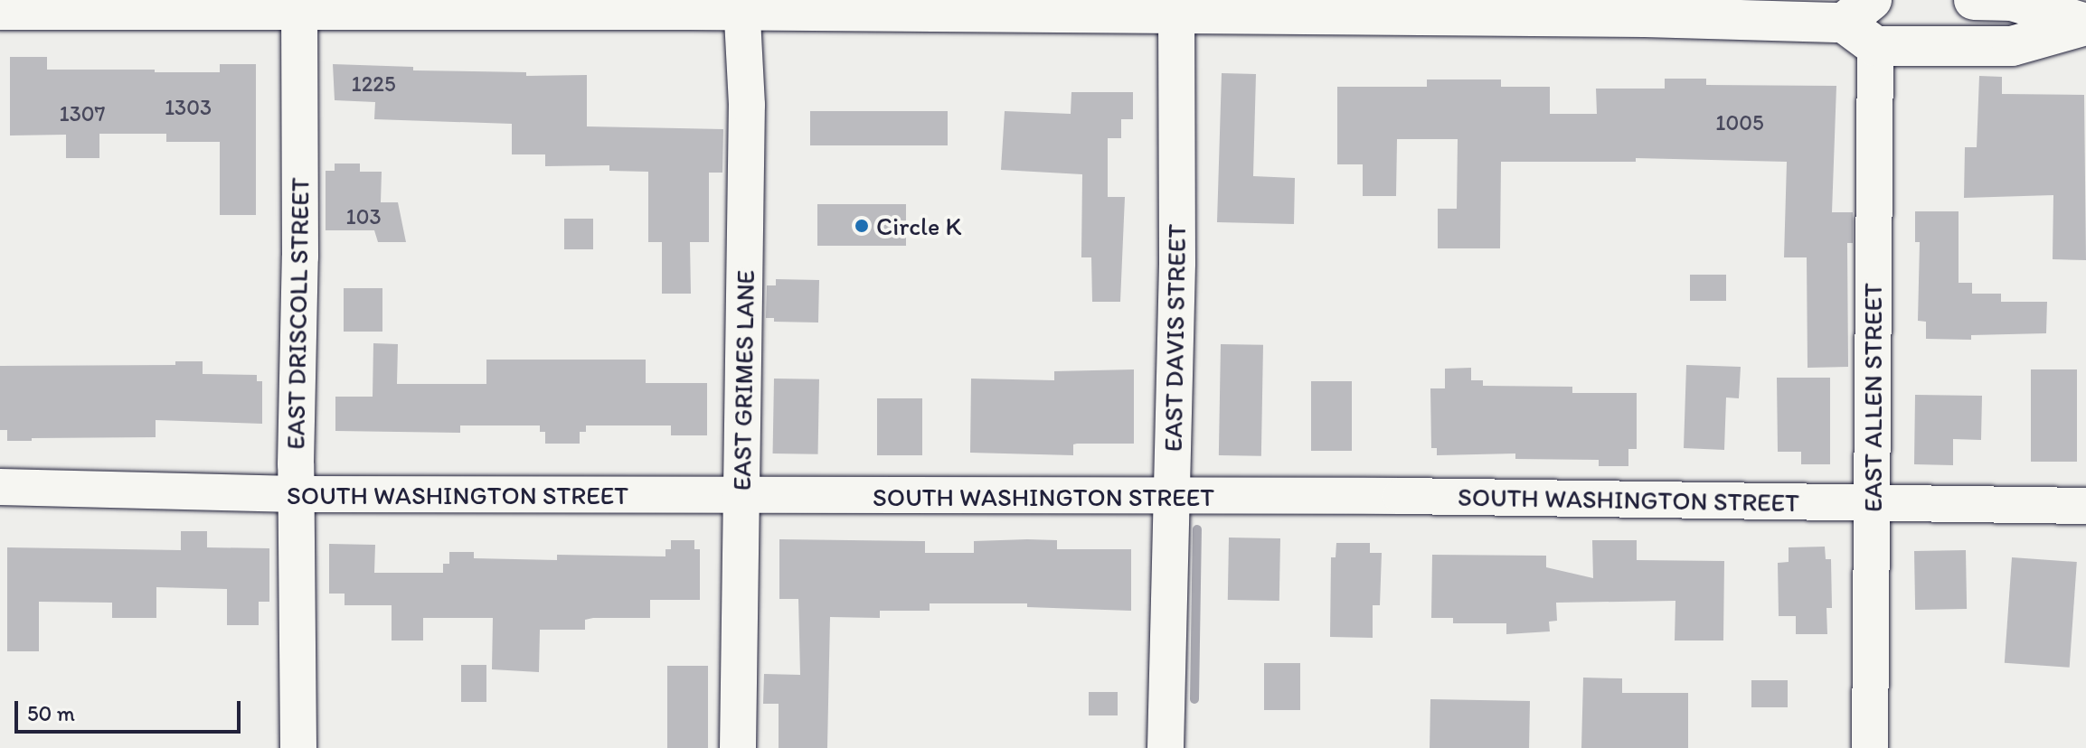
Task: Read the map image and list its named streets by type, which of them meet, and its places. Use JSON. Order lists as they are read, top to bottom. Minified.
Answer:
{"streets":{"street":["EAST DRISCOLL STREET","EAST DAVIS STREET","EAST GRIMES LANE","EAST ALLEN STREET","SOUTH WASHINGTON STREET"]},"crossings":[["EAST DRISCOLL STREET","SOUTH WASHINGTON STREET"],["EAST DAVIS STREET","SOUTH WASHINGTON STREET"],["EAST GRIMES LANE","SOUTH WASHINGTON STREET"],["EAST ALLEN STREET","SOUTH WASHINGTON STREET"]],"places":["Circle K"],"house_numbers":["1225","1303","1307","1005","103"],"scale_bar":"50 m"}
